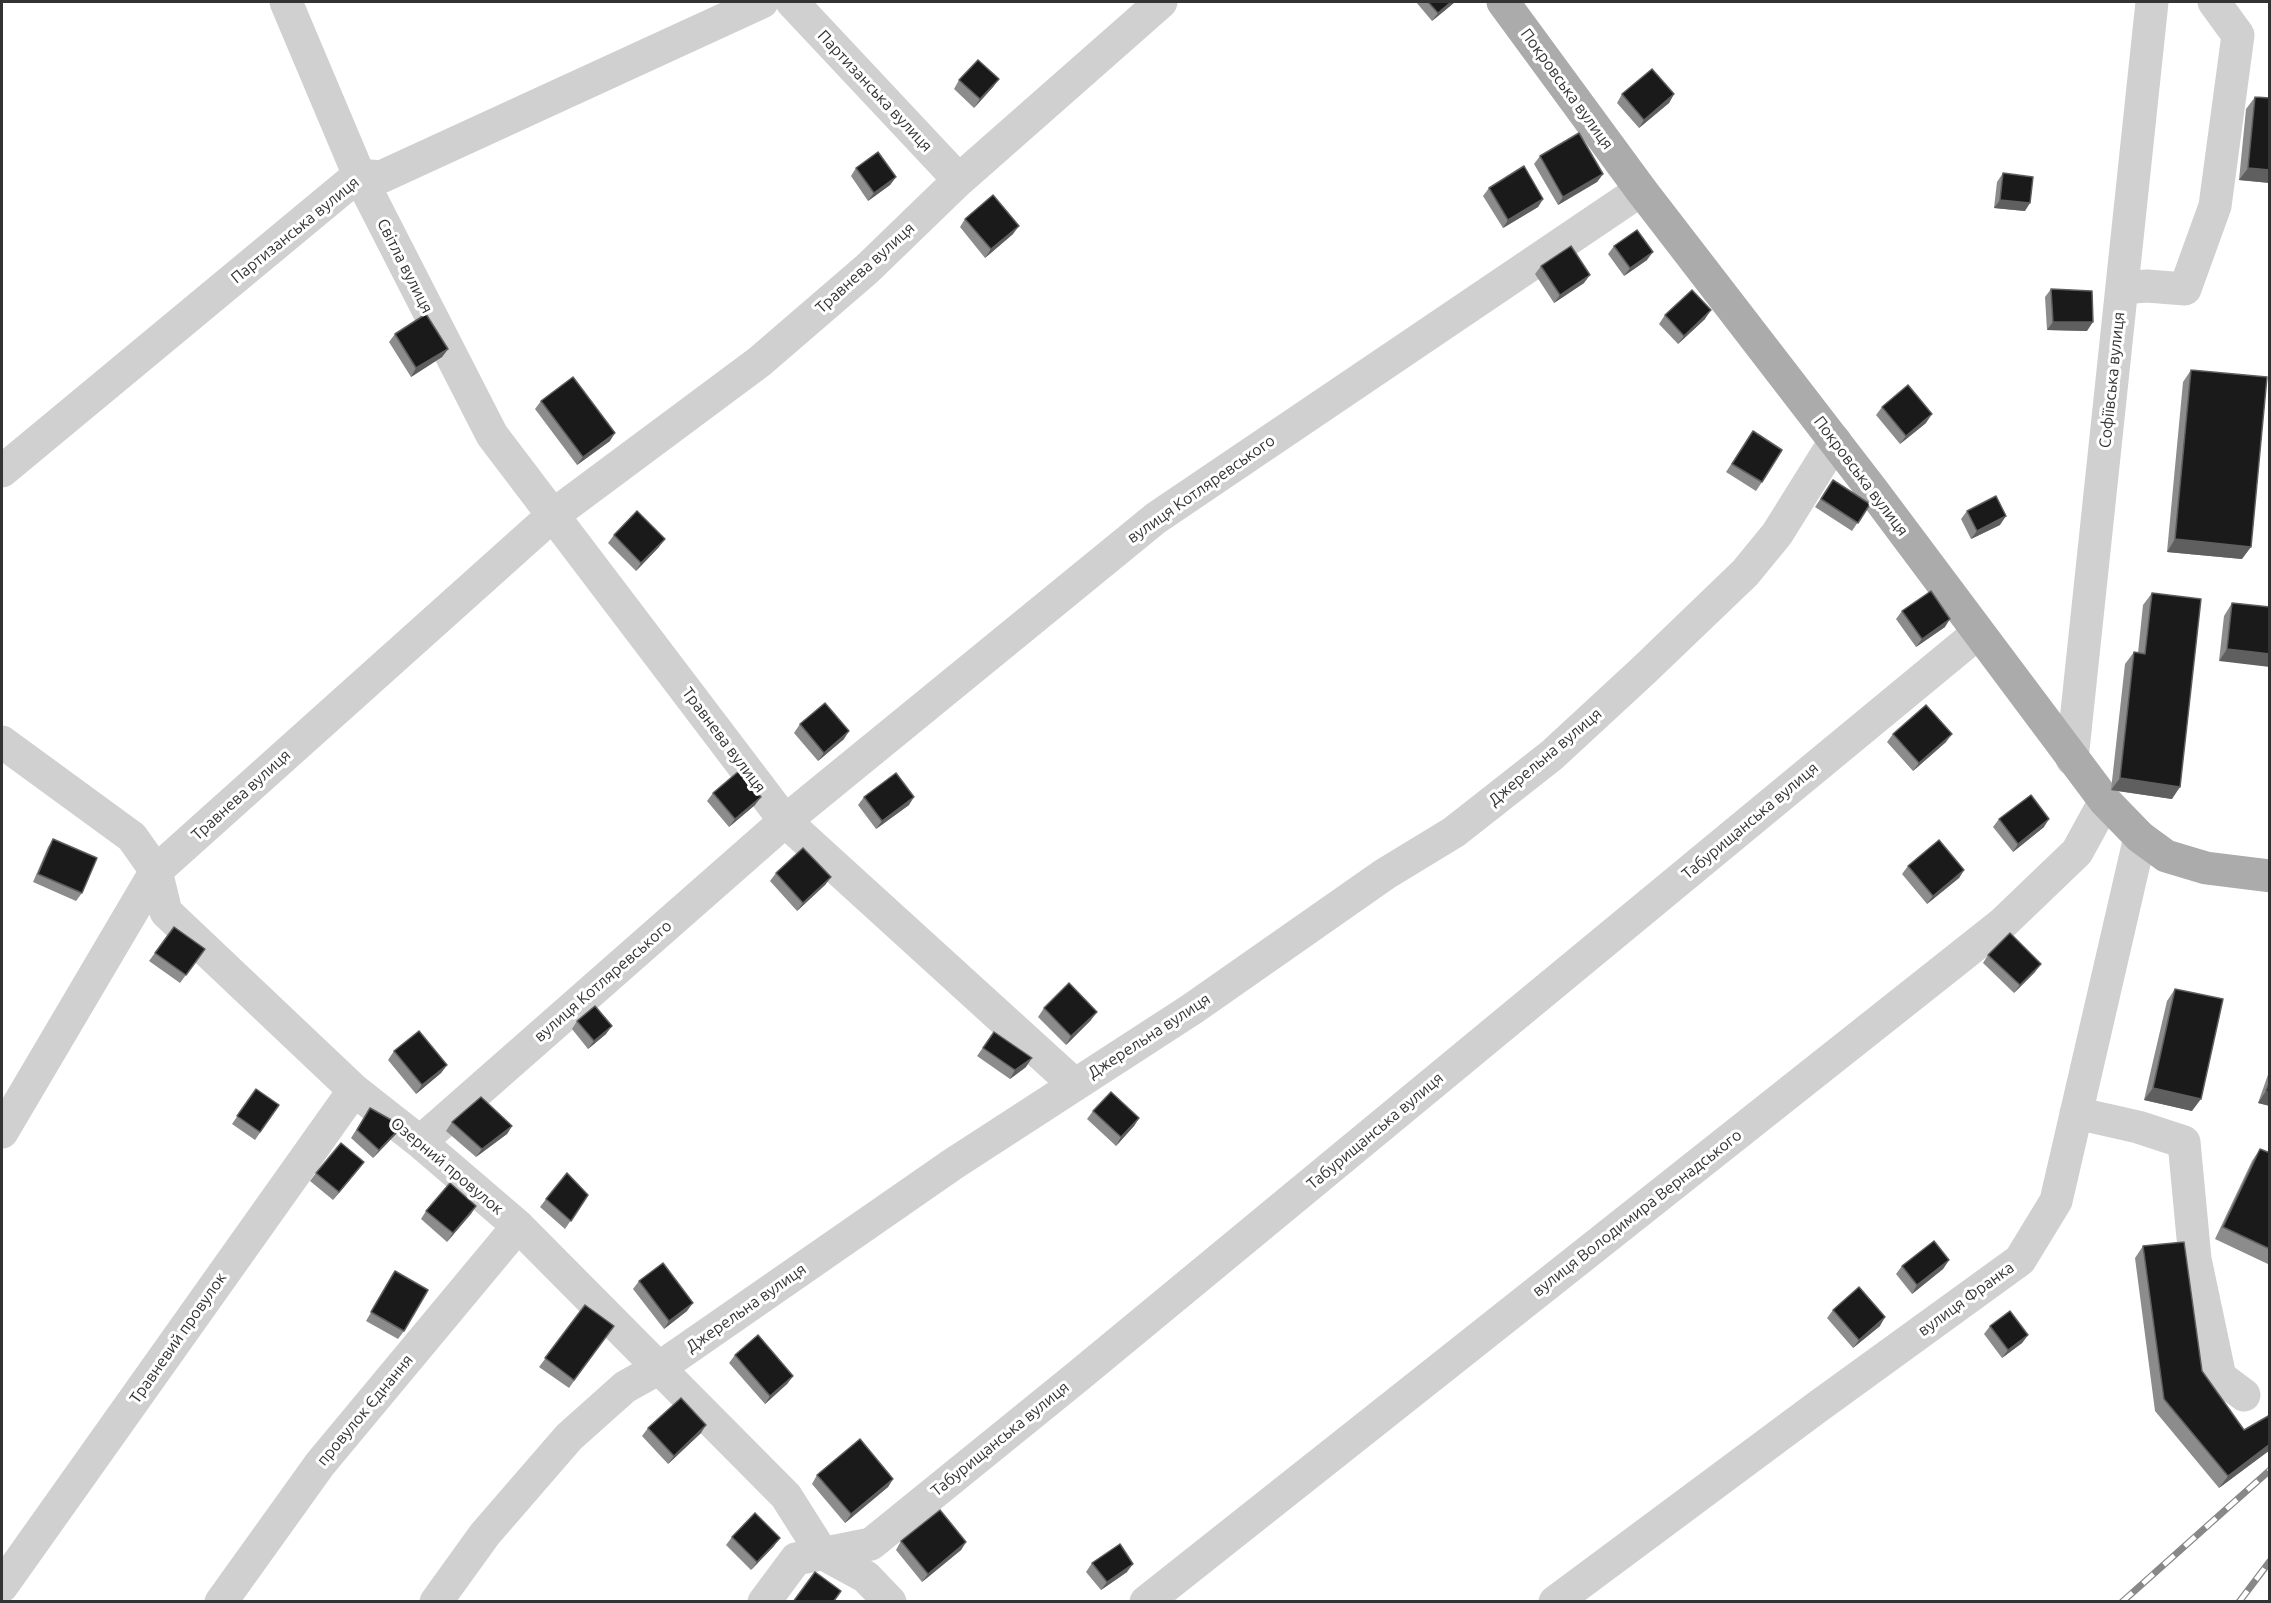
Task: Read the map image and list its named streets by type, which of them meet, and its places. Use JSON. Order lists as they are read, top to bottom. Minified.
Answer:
{"streets":{"main road":["Покровська вулиця"],"street":["Партизанська вулиця","Світла вулиця","Травнева вулиця","Софіївська вулиця","вулиця Котляревського","Джерельна вулиця","Табурищанська вулиця","Озерний провулок","вулиця Володимира Вернадського","вулиця Франка","Травневий провулок","провулок Єднання"]},"crossings":[["Покровська вулиця","Софіївська вулиця"],["Покровська вулиця","вулиця Котляревського"],["Покровська вулиця","Джерельна вулиця"],["Покровська вулиця","Табурищанська вулиця"],["Покровська вулиця","вулиця Володимира Вернадського"],["Покровська вулиця","вулиця Франка"],["Партизанська вулиця","Світла вулиця"],["Партизанська вулиця","Травнева вулиця"],["Світла вулиця","Травнева вулиця"],["Травнева вулиця","вулиця Котляревського"],["Травнева вулиця","Озерний провулок"],["вулиця Котляревського","Озерний провулок"],["Джерельна вулиця","Озерний провулок"],["Табурищанська вулиця","Озерний провулок"],["Озерний провулок","Травневий провулок"],["Озерний провулок","провулок Єднання"]]}
